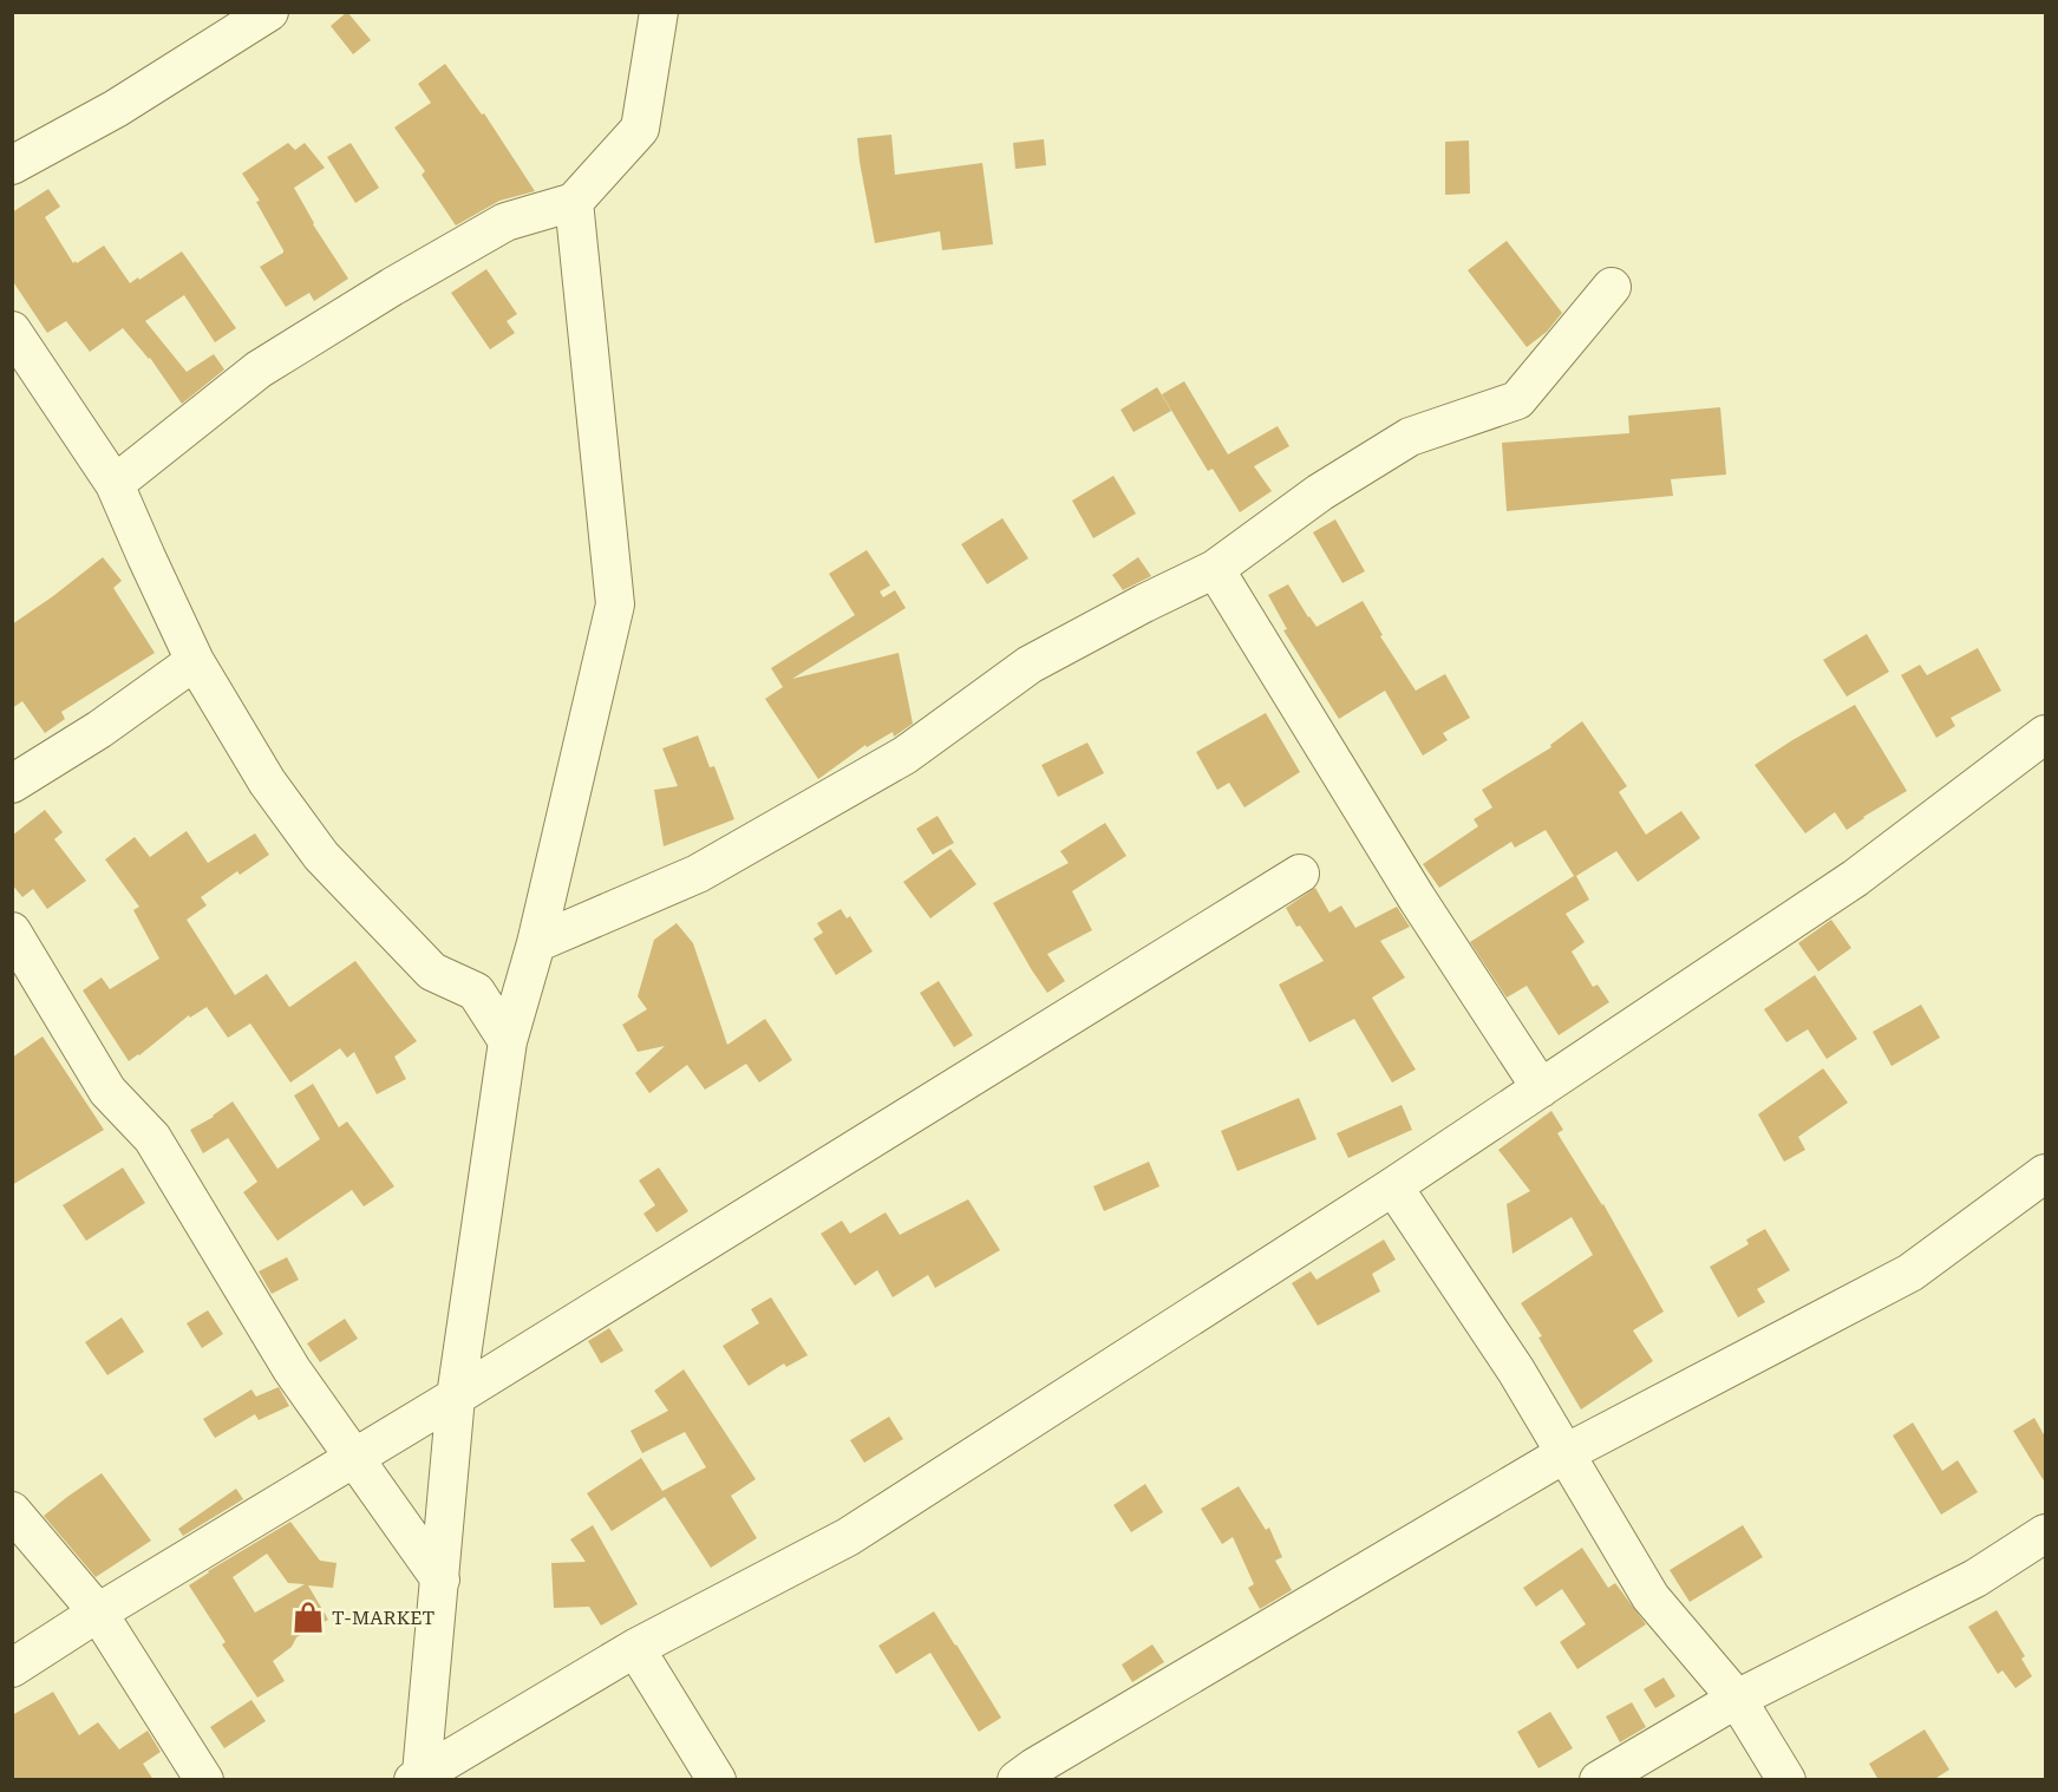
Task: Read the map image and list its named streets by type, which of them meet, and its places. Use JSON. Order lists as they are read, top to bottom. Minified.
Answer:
{"places":{"shop":["T-MARKET"]}}
